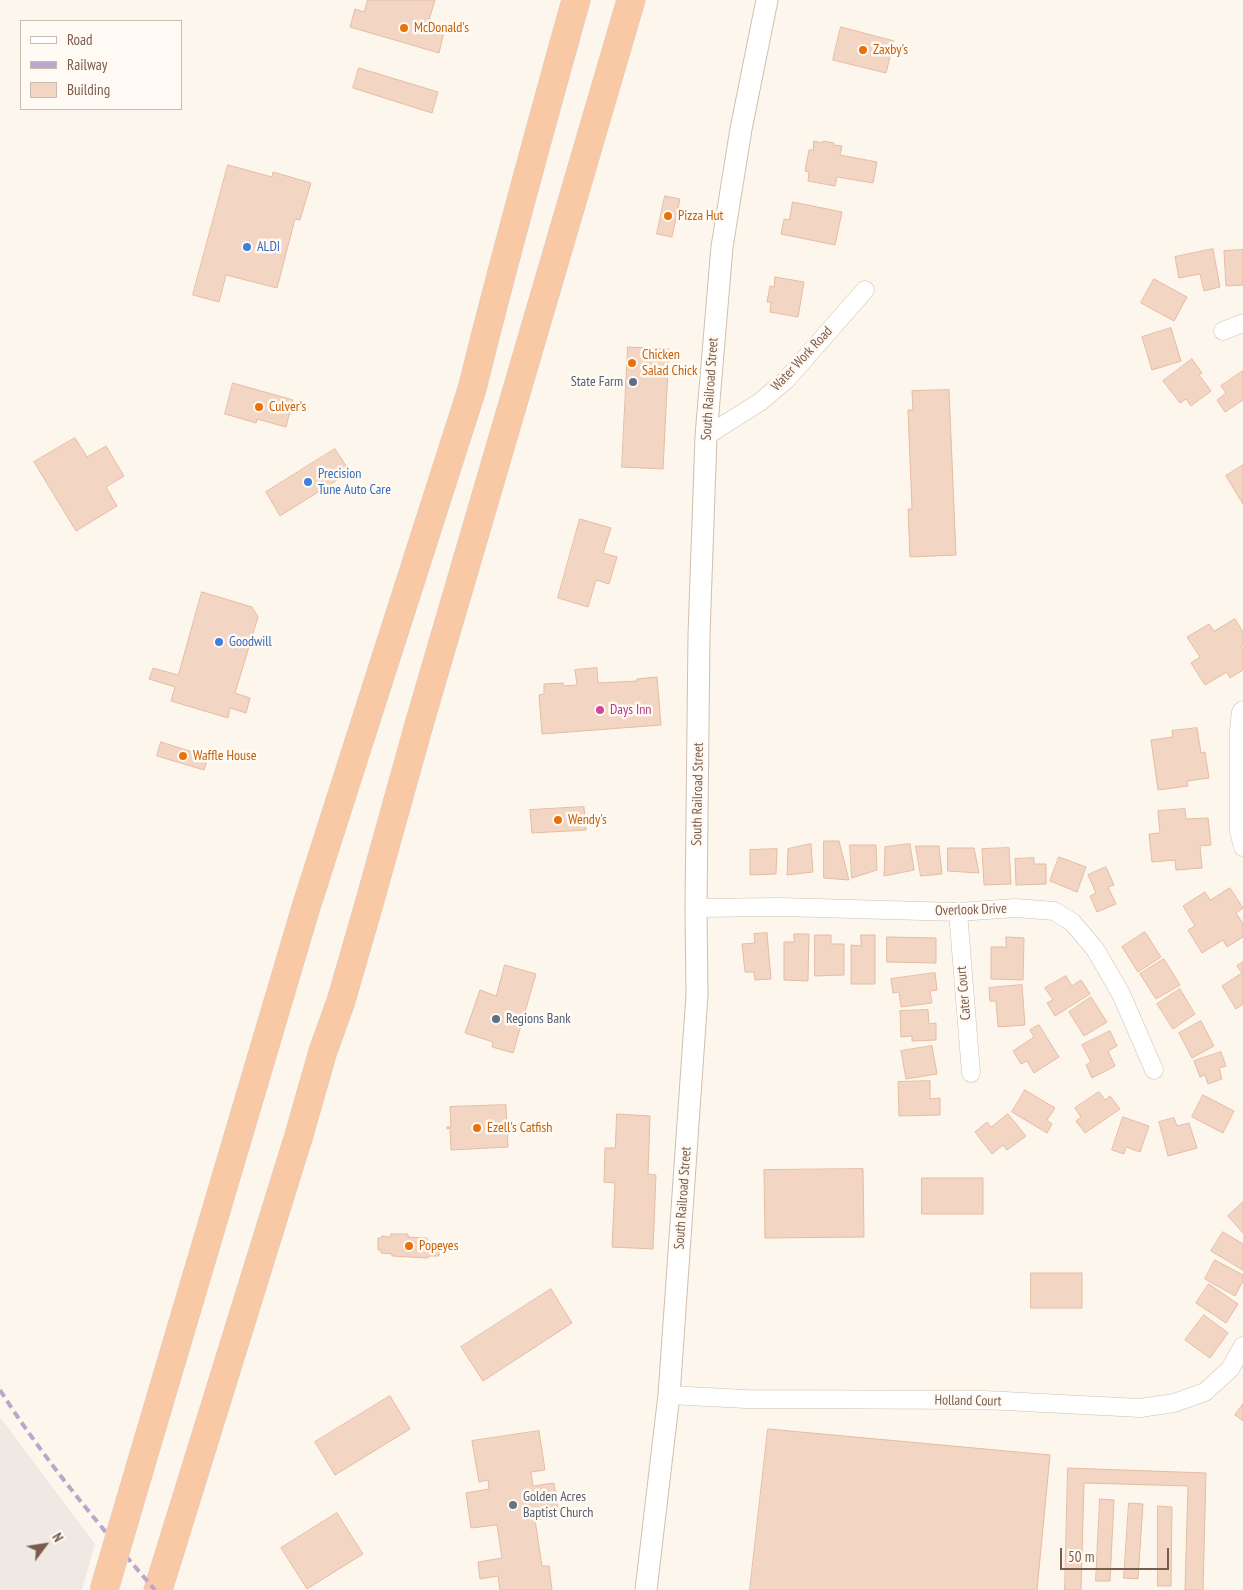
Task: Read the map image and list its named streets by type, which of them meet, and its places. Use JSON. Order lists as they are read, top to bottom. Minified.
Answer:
{"streets":{"street":["Water Work Road","South Railroad Street","Overlook Drive","Cater Court","Holland Court"]},"crossings":[["Water Work Road","South Railroad Street"],["South Railroad Street","Overlook Drive"],["South Railroad Street","Holland Court"],["Overlook Drive","Cater Court"]],"places":["McDonald's","Zaxby's","Pizza Hut","ALDI","Chicken Salad Chick","State Farm","Culver's","Precision Tune Auto Care","Goodwill","Days Inn","Waffle House","Wendy's","Regions Bank","Ezell's Catfish","Popeyes","Golden Acres Baptist Church"],"legend":["Road","Railway","Building"],"scale_bar":"50 m","north":"top right"}
